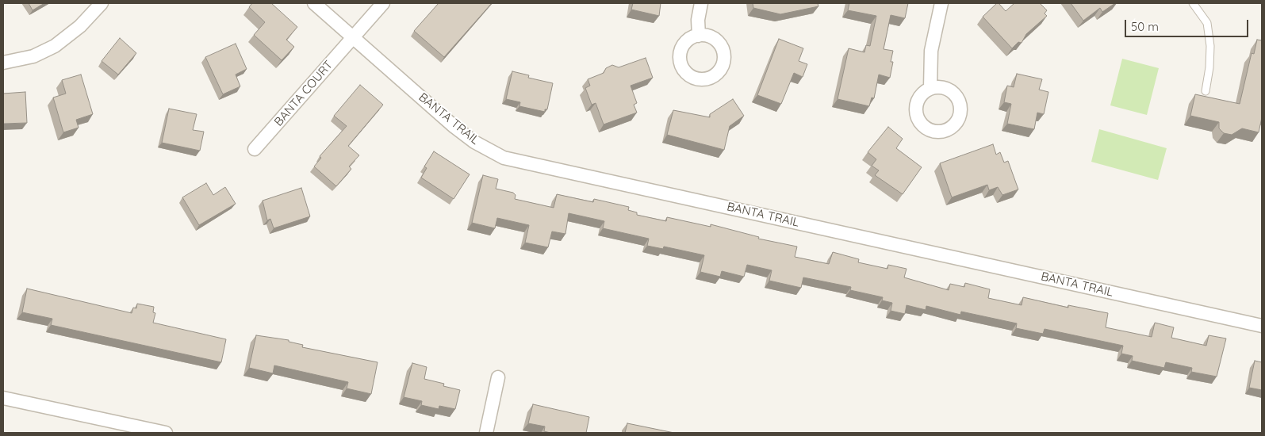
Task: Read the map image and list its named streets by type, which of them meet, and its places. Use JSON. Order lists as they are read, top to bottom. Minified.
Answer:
{"streets":{"street":["BANTA COURT","BANTA TRAIL"]},"crossings":[["BANTA COURT","BANTA TRAIL"]],"scale_bar":"50 m"}
